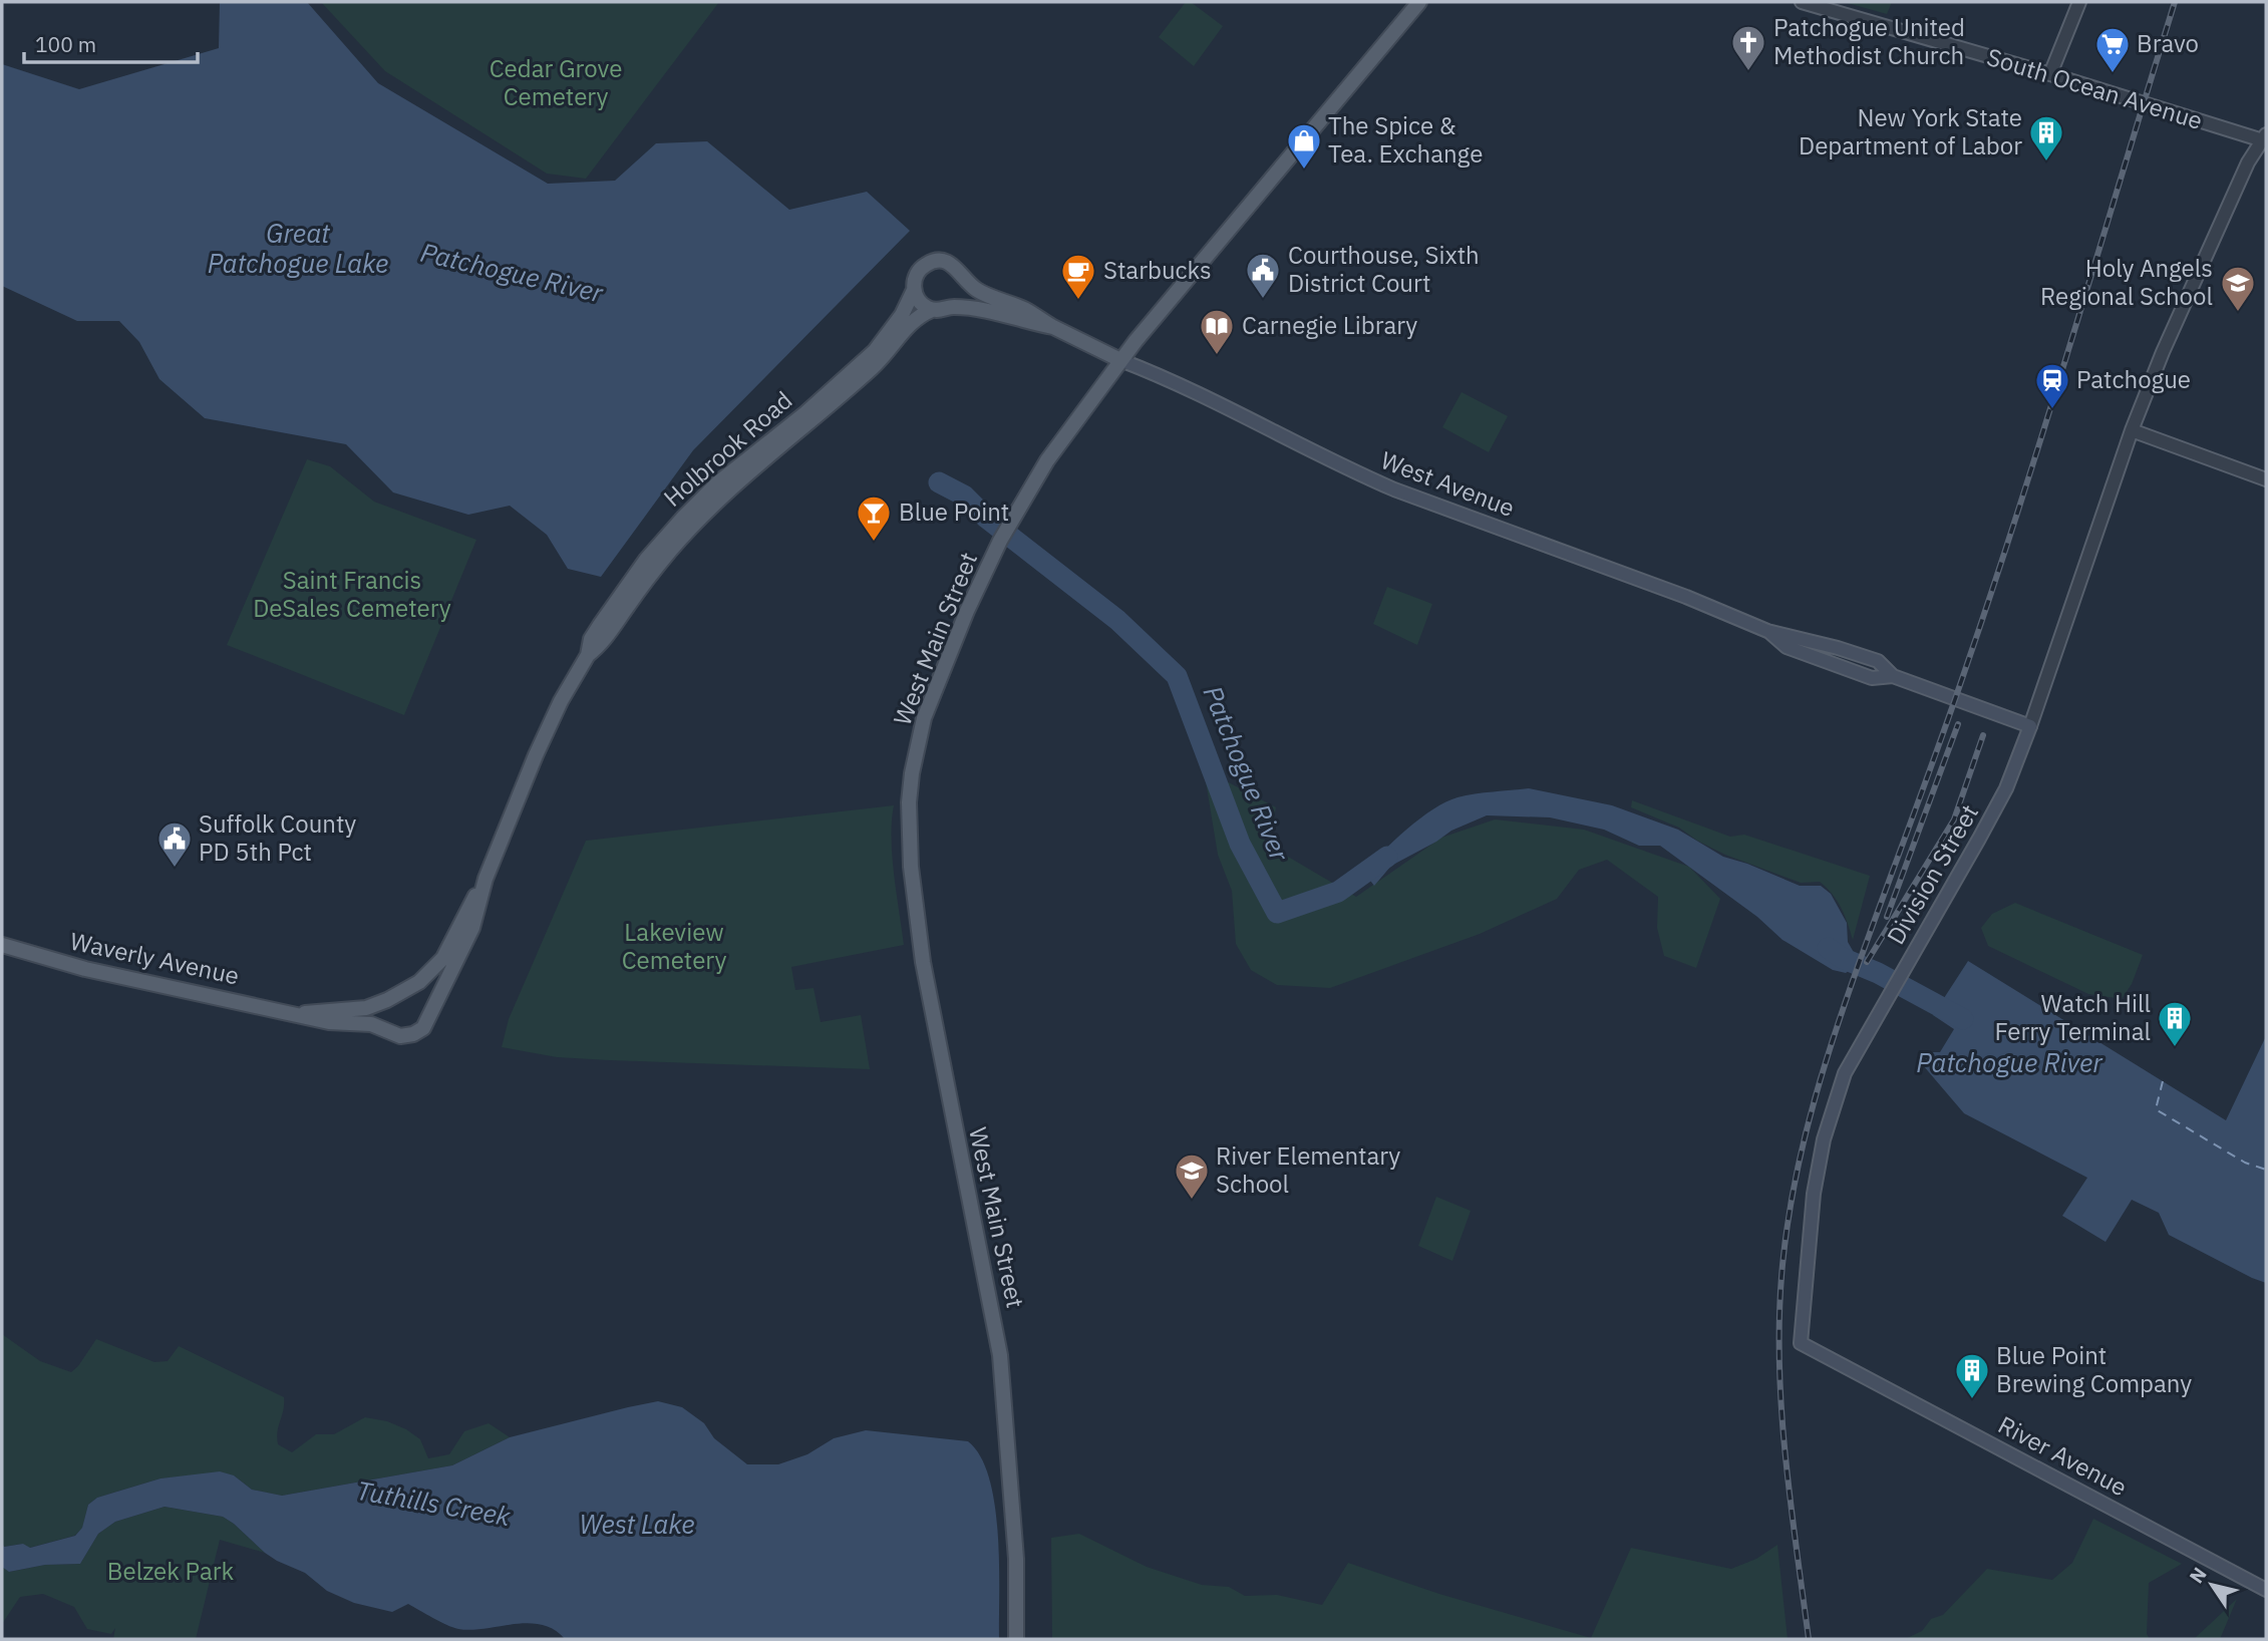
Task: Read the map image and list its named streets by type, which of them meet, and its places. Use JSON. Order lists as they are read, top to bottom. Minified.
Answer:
{"streets":{"main road":["Holbrook Road","West Avenue","West Main Street","Division Street","Waverly Avenue","River Avenue"],"street":["South Ocean Avenue"]},"crossings":[["South Ocean Avenue","Division Street"],["Holbrook Road","West Avenue"],["Holbrook Road","West Main Street"],["Holbrook Road","Waverly Avenue"],["West Avenue","West Main Street"],["West Avenue","Division Street"],["Division Street","River Avenue"]],"water":["Great Patchogue Lake","Patchogue River","Tuthills Creek","West Lake"],"parks":["Cedar Grove Cemetery","Saint Francis DeSales Cemetery","Lakeview Cemetery","Belzek Park"],"places":{"church":["Patchogue United Methodist Church"],"supermarket":["Bravo"],"building":["New York State Department of Labor","Watch Hill Ferry Terminal","Blue Point Brewing Company"],"shop":["The Spice & Tea. Exchange"],"public building":["Courthouse, Sixth District Court","Suffolk County PD 5th Pct"],"cafe":["Starbucks"],"school or university":["Holy Angels Regional School","River Elementary School"],"library":["Carnegie Library"],"station":["Patchogue"],"bar":["Blue Point"]},"scale_bar":"100 m","north":"top left"}
